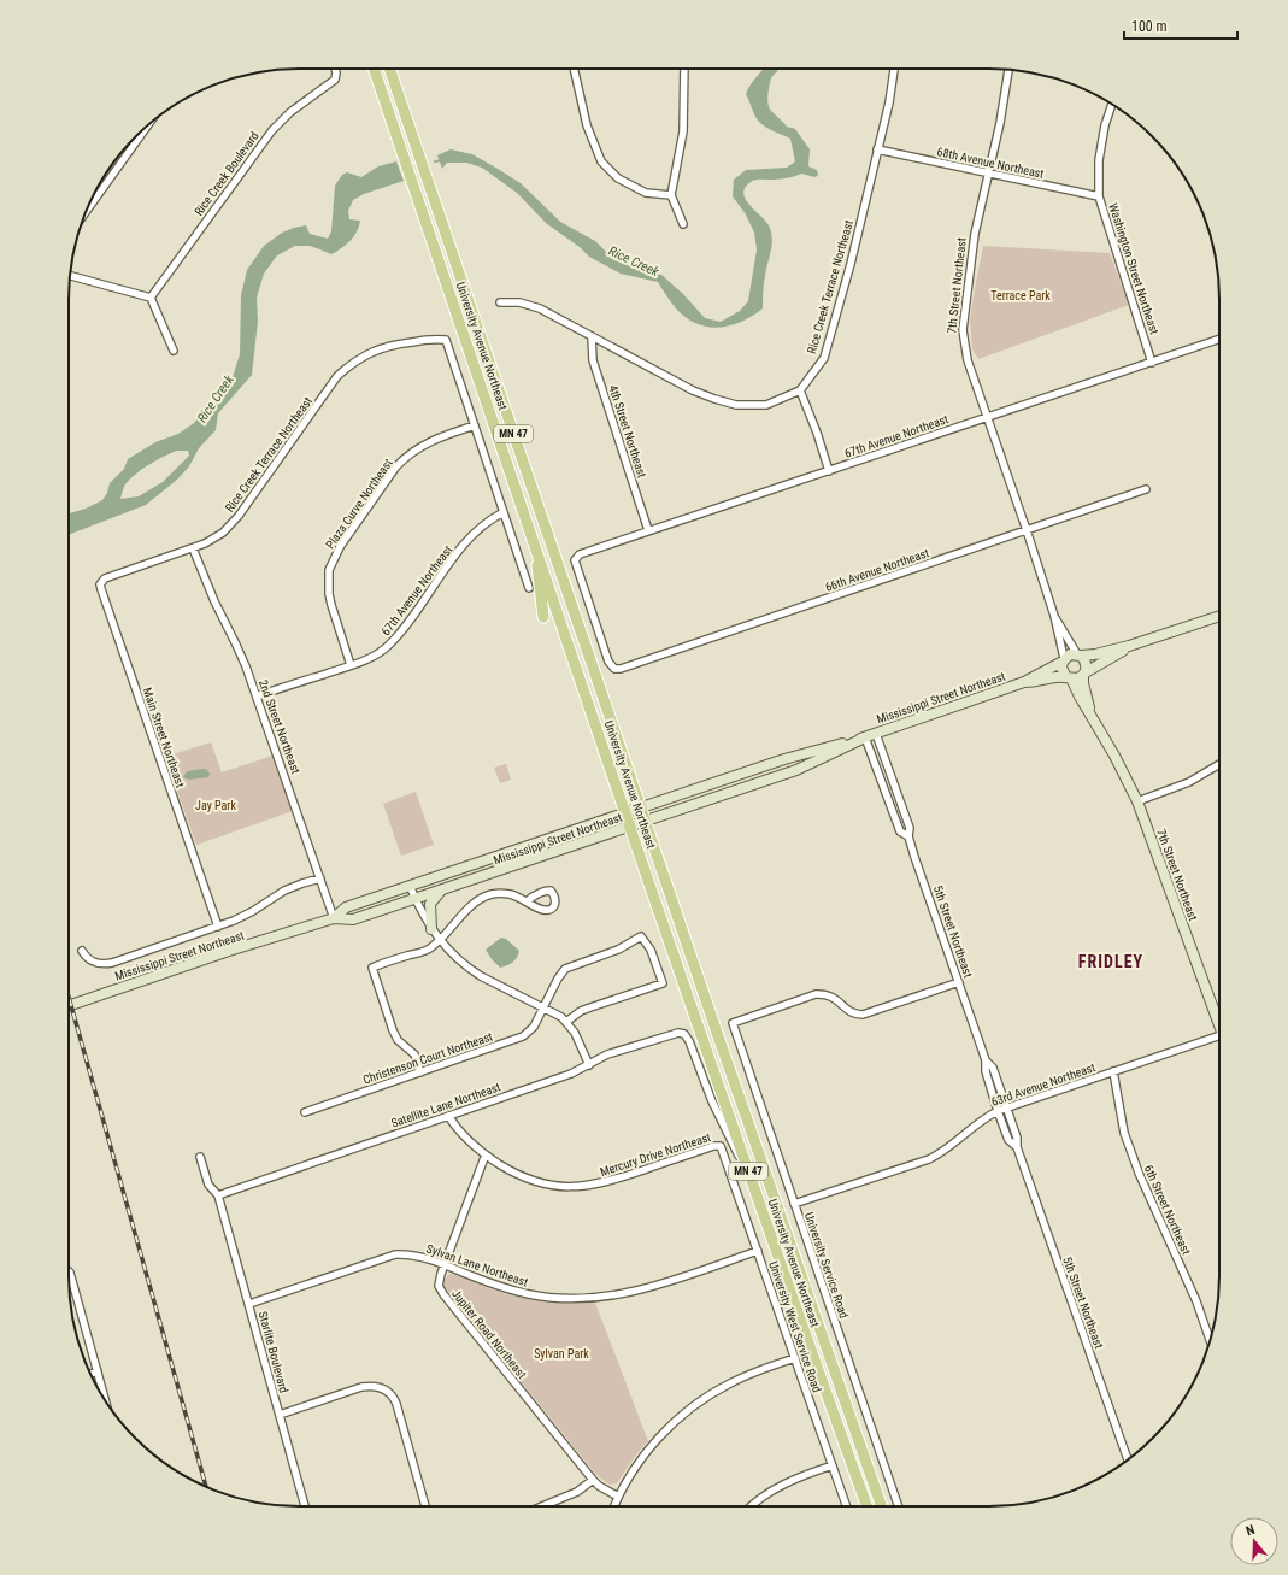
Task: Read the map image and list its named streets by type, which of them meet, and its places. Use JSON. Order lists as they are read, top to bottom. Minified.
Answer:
{"streets":{"main road":["University Avenue Northeast","MN 47"],"street":["68th Avenue Northeast","Rice Creek Boulevard","Washington Street Northeast","7th Street Northeast","Rice Creek Terrace Northeast","4th Street Northeast","67th Avenue Northeast","Plaza Curve Northeast","66th Avenue Northeast","Mississippi Street Northeast","2nd Street Northeast","Main Street Northeast","5th Street Northeast","Christenson Court Northeast","63rd Avenue Northeast","Satellite Lane Northeast","Mercury Drive Northeast","6th Street Northeast","Sylvan Lane Northeast","University Service Road","University West Service Road","Jupiter Road Northeast","Starlite Boulevard"]},"crossings":[["68th Avenue Northeast","Washington Street Northeast"],["68th Avenue Northeast","7th Street Northeast"],["68th Avenue Northeast","Rice Creek Terrace Northeast"],["Washington Street Northeast","67th Avenue Northeast"],["7th Street Northeast","67th Avenue Northeast"],["7th Street Northeast","66th Avenue Northeast"],["7th Street Northeast","Mississippi Street Northeast"],["Rice Creek Terrace Northeast","Plaza Curve Northeast"],["Rice Creek Terrace Northeast","2nd Street Northeast"],["Rice Creek Terrace Northeast","Main Street Northeast"],["University Avenue Northeast","Mississippi Street Northeast"],["University Avenue Northeast","Satellite Lane Northeast"],["4th Street Northeast","67th Avenue Northeast"],["67th Avenue Northeast","Plaza Curve Northeast"],["67th Avenue Northeast","66th Avenue Northeast"],["67th Avenue Northeast","2nd Street Northeast"],["Mississippi Street Northeast","2nd Street Northeast"],["Mississippi Street Northeast","Main Street Northeast"],["Mississippi Street Northeast","5th Street Northeast"],["5th Street Northeast","63rd Avenue Northeast"],["5th Street Northeast","University Service Road"],["63rd Avenue Northeast","6th Street Northeast"],["63rd Avenue Northeast","University Service Road"],["Satellite Lane Northeast","Mercury Drive Northeast"],["Satellite Lane Northeast","Starlite Boulevard"],["Mercury Drive Northeast","University West Service Road"],["Mercury Drive Northeast","Jupiter Road Northeast"],["Sylvan Lane Northeast","University West Service Road"],["Sylvan Lane Northeast","Jupiter Road Northeast"],["Sylvan Lane Northeast","Starlite Boulevard"]],"districts":["FRIDLEY"],"water":["Rice Creek"],"parks":["Terrace Park","Jay Park","Sylvan Park"],"scale_bar":"100 m","north":"top"}
